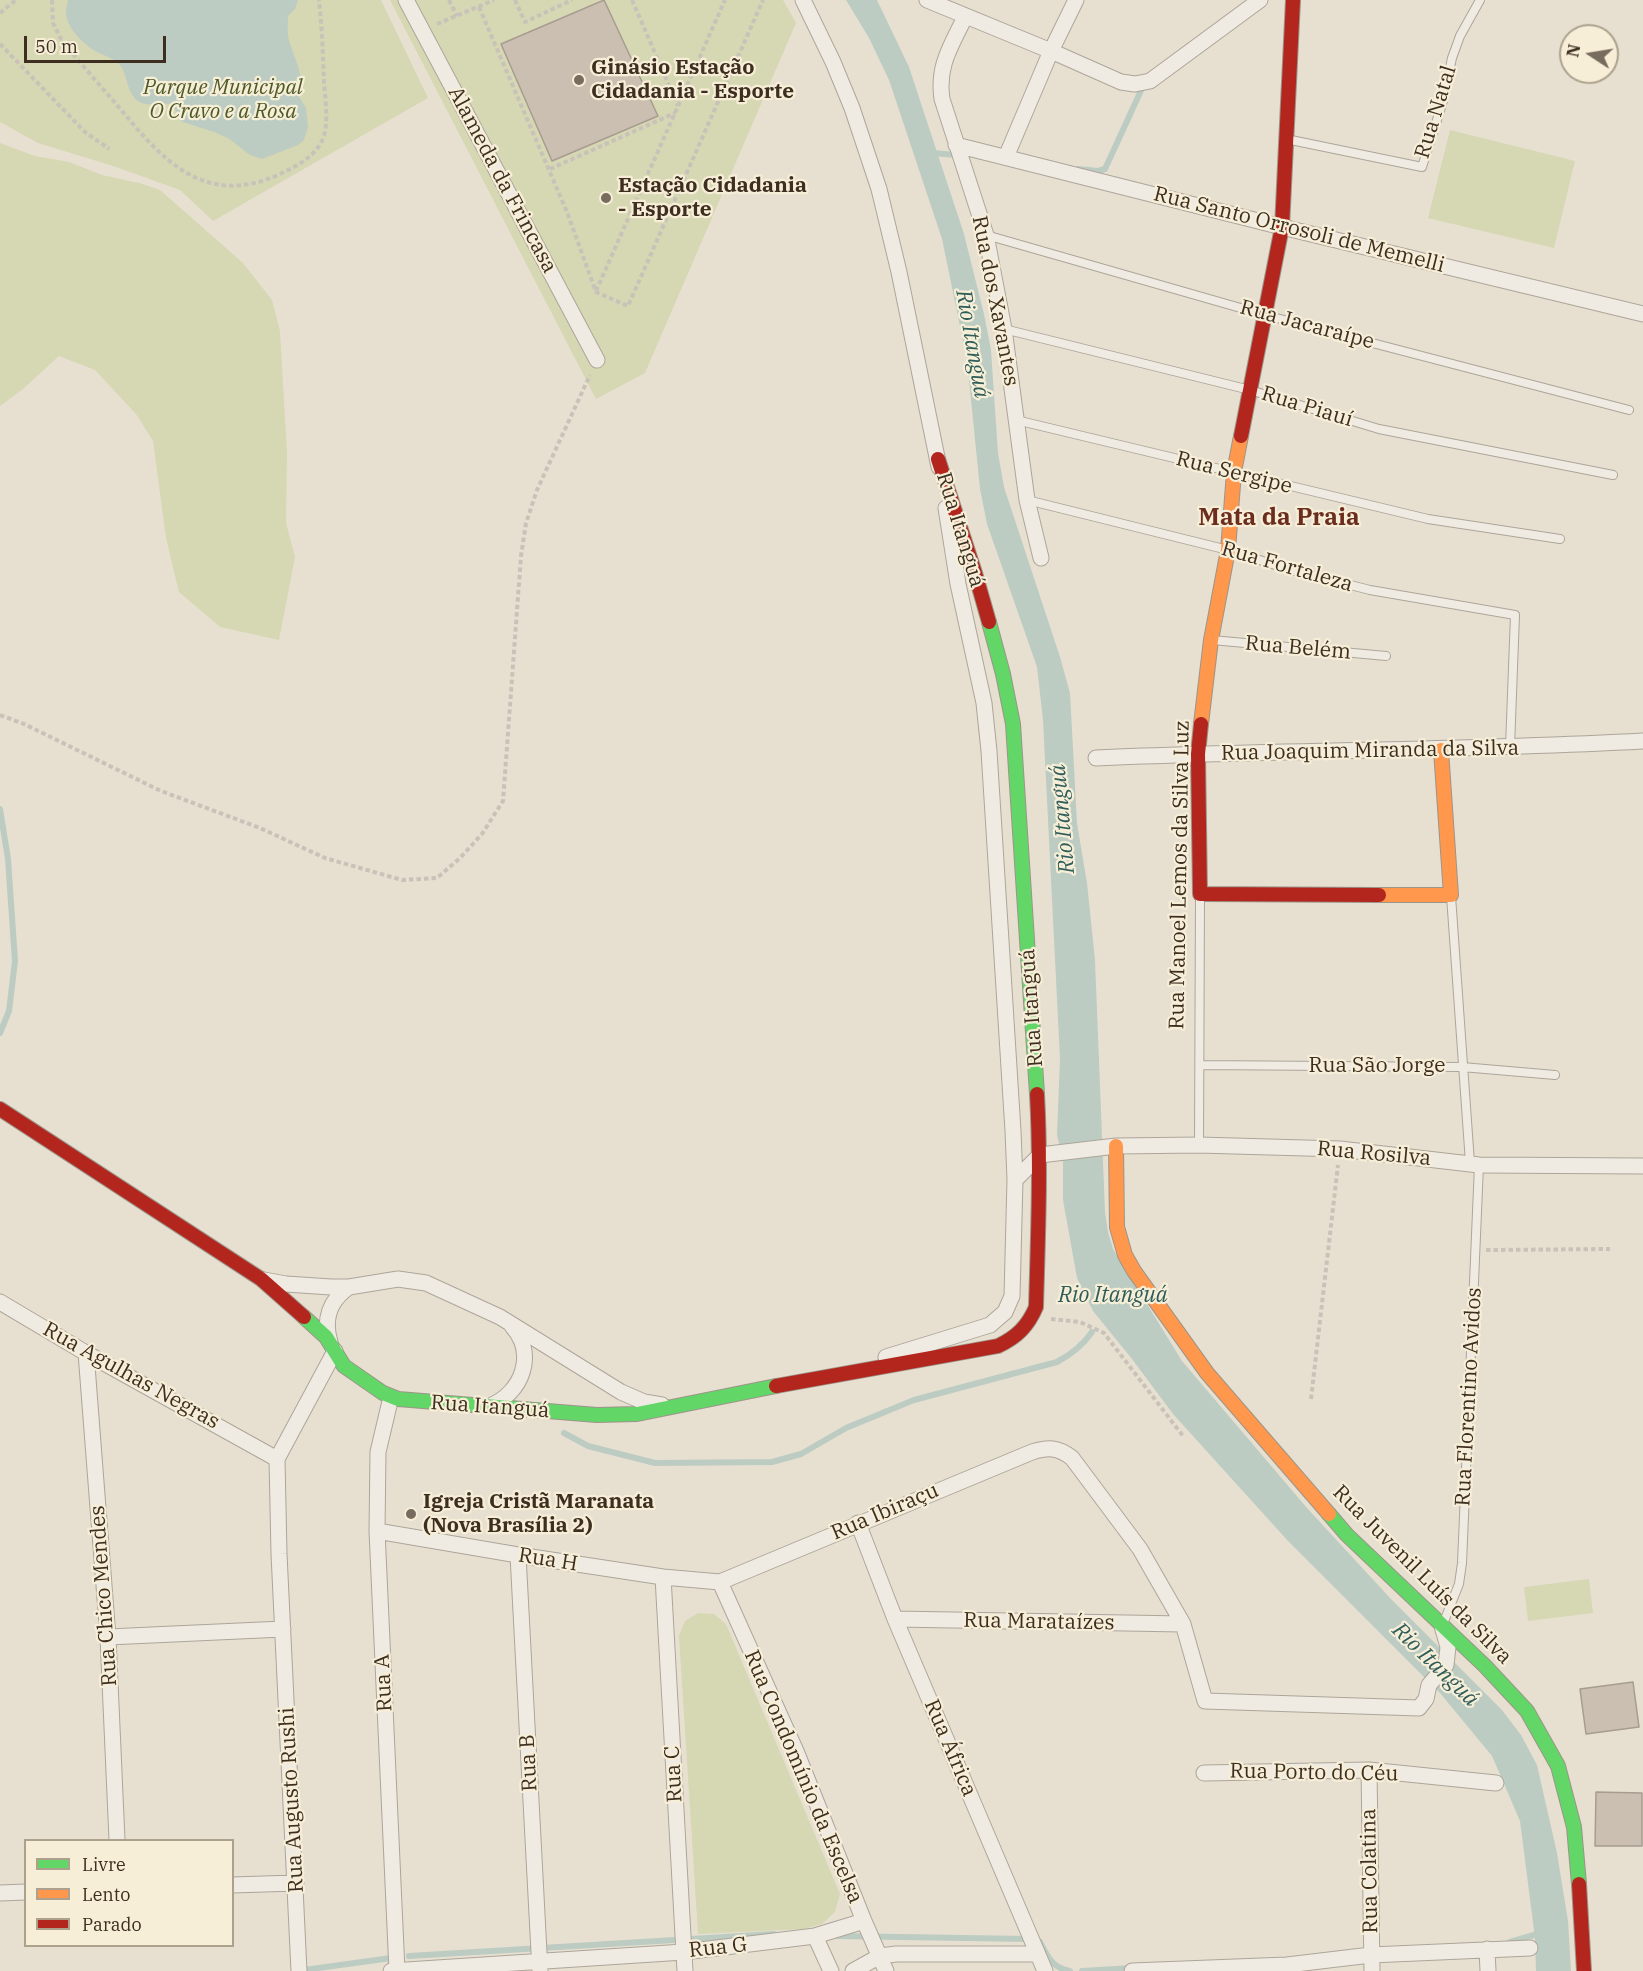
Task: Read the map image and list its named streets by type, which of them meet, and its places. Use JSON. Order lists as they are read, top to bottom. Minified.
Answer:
{"streets":{"street":["Alameda da Frincasa","Rua Santo Orrosoli de Memelli","Rua dos Xavantes","Rua Itanguá","Rua Joaquim Miranda da Silva","Rua Manoel Lemos da Silva Luz","Rua Rosilva","Rua Agulhas Negras","Rua Ibiraçu","Rua H","Rua Juvenil Luís da Silva","Rua Chico Mendes","Rua Marataízes","Rua A","Rua África","Rua B","Rua Porto do Céu","Rua C","Rua Condomínio da Escelsa","Rua Augusto Rushi","Rua Colatina","Rua G"],"lane":["Rua Natal","Rua Jacaraípe","Rua Piauí","Rua Sergipe","Rua Fortaleza","Rua Belém","Rua São Jorge","Rua Florentino Avidos"]},"crossings":[["Rua Natal","Rua Manoel Lemos da Silva Luz"],["Rua Santo Orrosoli de Memelli","Rua dos Xavantes"],["Rua Santo Orrosoli de Memelli","Rua Manoel Lemos da Silva Luz"],["Rua dos Xavantes","Rua Jacaraípe"],["Rua dos Xavantes","Rua Piauí"],["Rua dos Xavantes","Rua Sergipe"],["Rua dos Xavantes","Rua Fortaleza"],["Rua Jacaraípe","Rua Manoel Lemos da Silva Luz"],["Rua Piauí","Rua Manoel Lemos da Silva Luz"],["Rua Sergipe","Rua Manoel Lemos da Silva Luz"],["Rua Itanguá","Rua Rosilva"],["Rua Itanguá","Rua A"],["Rua Fortaleza","Rua Joaquim Miranda da Silva"],["Rua Fortaleza","Rua Manoel Lemos da Silva Luz"],["Rua Belém","Rua Manoel Lemos da Silva Luz"],["Rua Joaquim Miranda da Silva","Rua Manoel Lemos da Silva Luz"],["Rua Manoel Lemos da Silva Luz","Rua São Jorge"],["Rua Manoel Lemos da Silva Luz","Rua Rosilva"],["Rua São Jorge","Rua Florentino Avidos"],["Rua Rosilva","Rua Florentino Avidos"],["Rua Rosilva","Rua Juvenil Luís da Silva"],["Rua Agulhas Negras","Rua Chico Mendes"],["Rua Agulhas Negras","Rua Augusto Rushi"],["Rua Florentino Avidos","Rua Juvenil Luís da Silva"],["Rua Ibiraçu","Rua H"],["Rua Ibiraçu","Rua Marataízes"],["Rua Ibiraçu","Rua África"],["Rua Ibiraçu","Rua Condomínio da Escelsa"],["Rua H","Rua A"],["Rua H","Rua B"],["Rua H","Rua C"],["Rua H","Rua Condomínio da Escelsa"],["Rua Marataízes","Rua África"],["Rua A","Rua G"],["Rua B","Rua G"],["Rua Porto do Céu","Rua Colatina"],["Rua C","Rua G"],["Rua Condomínio da Escelsa","Rua G"]],"districts":["Mata da Praia"],"water":["Rio Itanguá"],"parks":["Parque Municipal O Cravo e a Rosa"],"places":["Ginásio Estação Cidadania - Esporte","Estação Cidadania - Esporte","Igreja Cristã Maranata (Nova Brasília 2)"],"legend":["Livre","Lento","Parado"],"scale_bar":"50 m","north":"left"}
